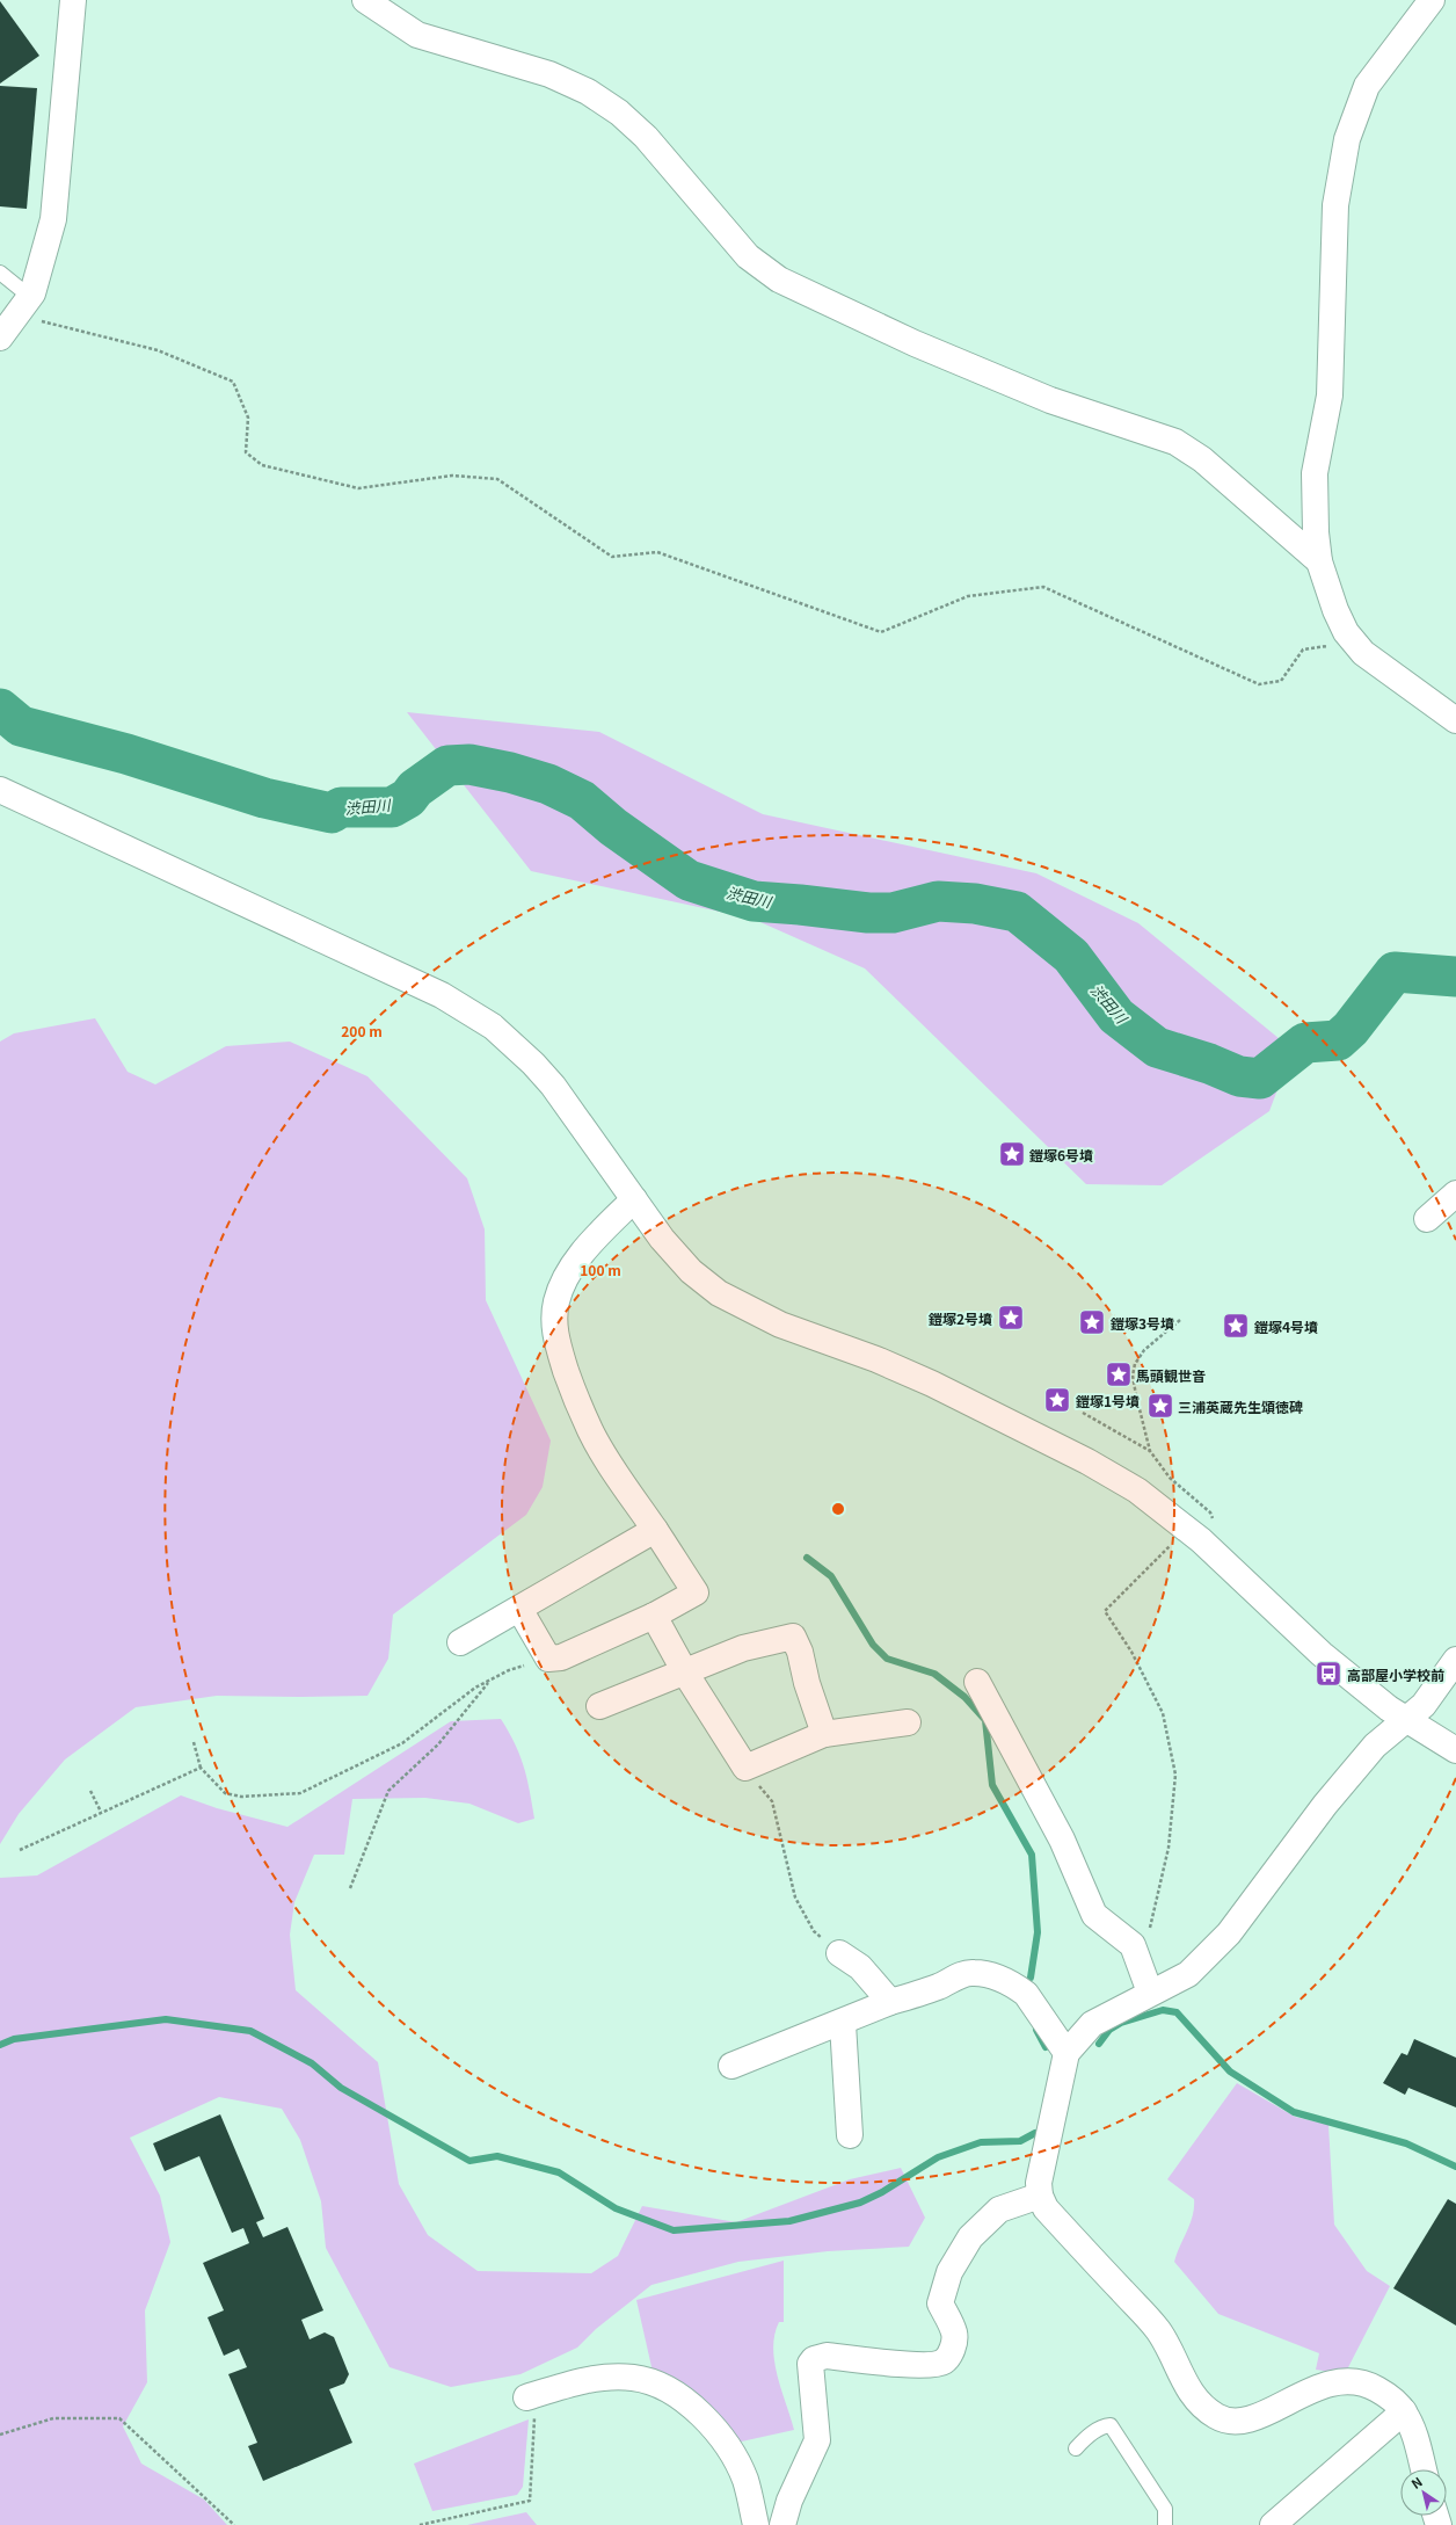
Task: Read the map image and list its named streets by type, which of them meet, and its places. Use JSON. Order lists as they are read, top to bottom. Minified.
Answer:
{"water":["渋田川"],"places":{"place":["鎧塚6号墳","鎧塚2号墳","鎧塚3号墳","鎧塚4号墳","馬頭観世音","鎧塚1号墳","三浦英蔵先生頌徳碑"],"bus stop":["高部屋小学校前"]},"north":"top left","rings":["200 m","100 m"]}
